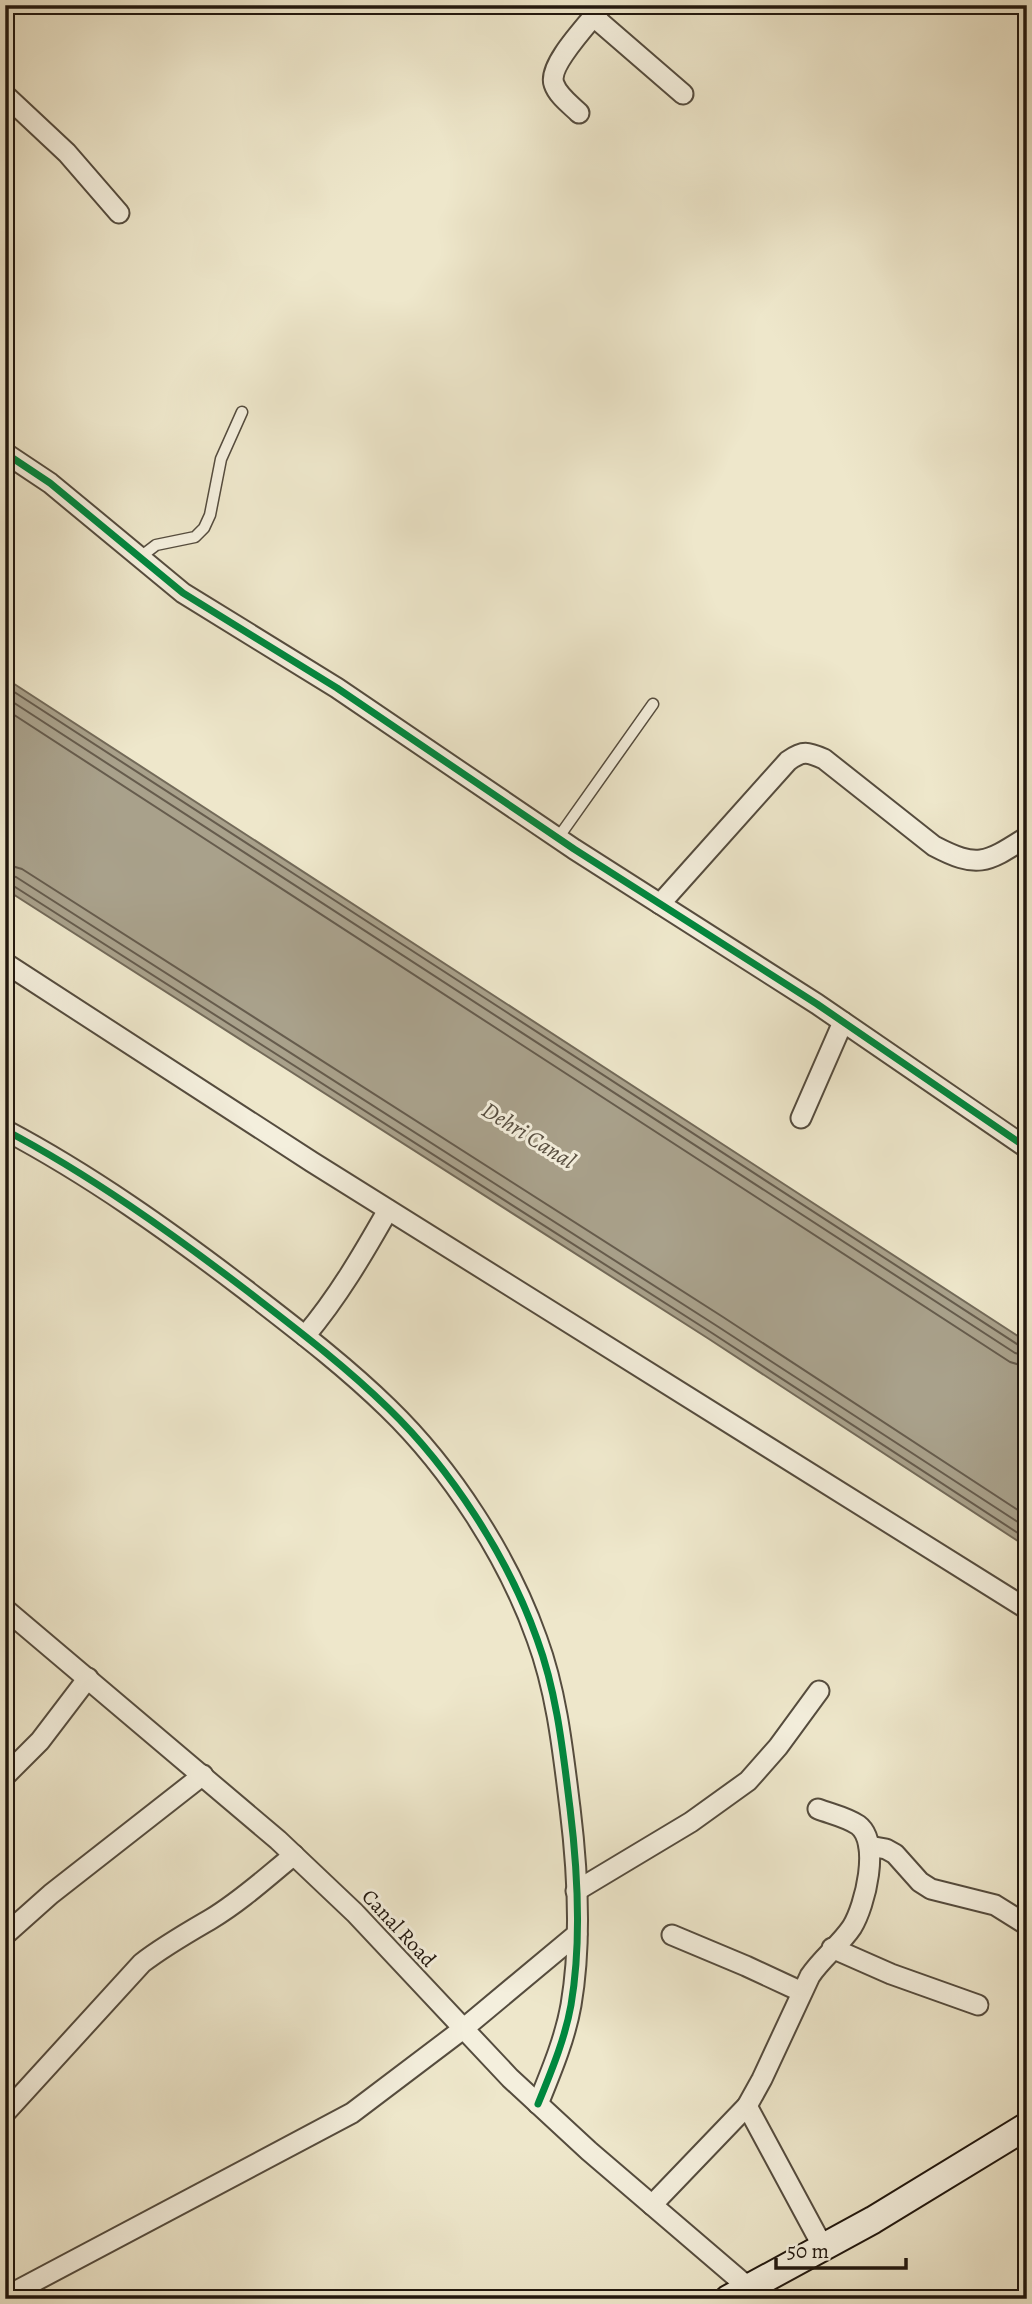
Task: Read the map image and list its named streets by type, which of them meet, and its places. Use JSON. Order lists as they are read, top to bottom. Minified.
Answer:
{"streets":{"street":["Canal Road"]},"water":["Dehri Canal"],"scale_bar":"50 m"}
